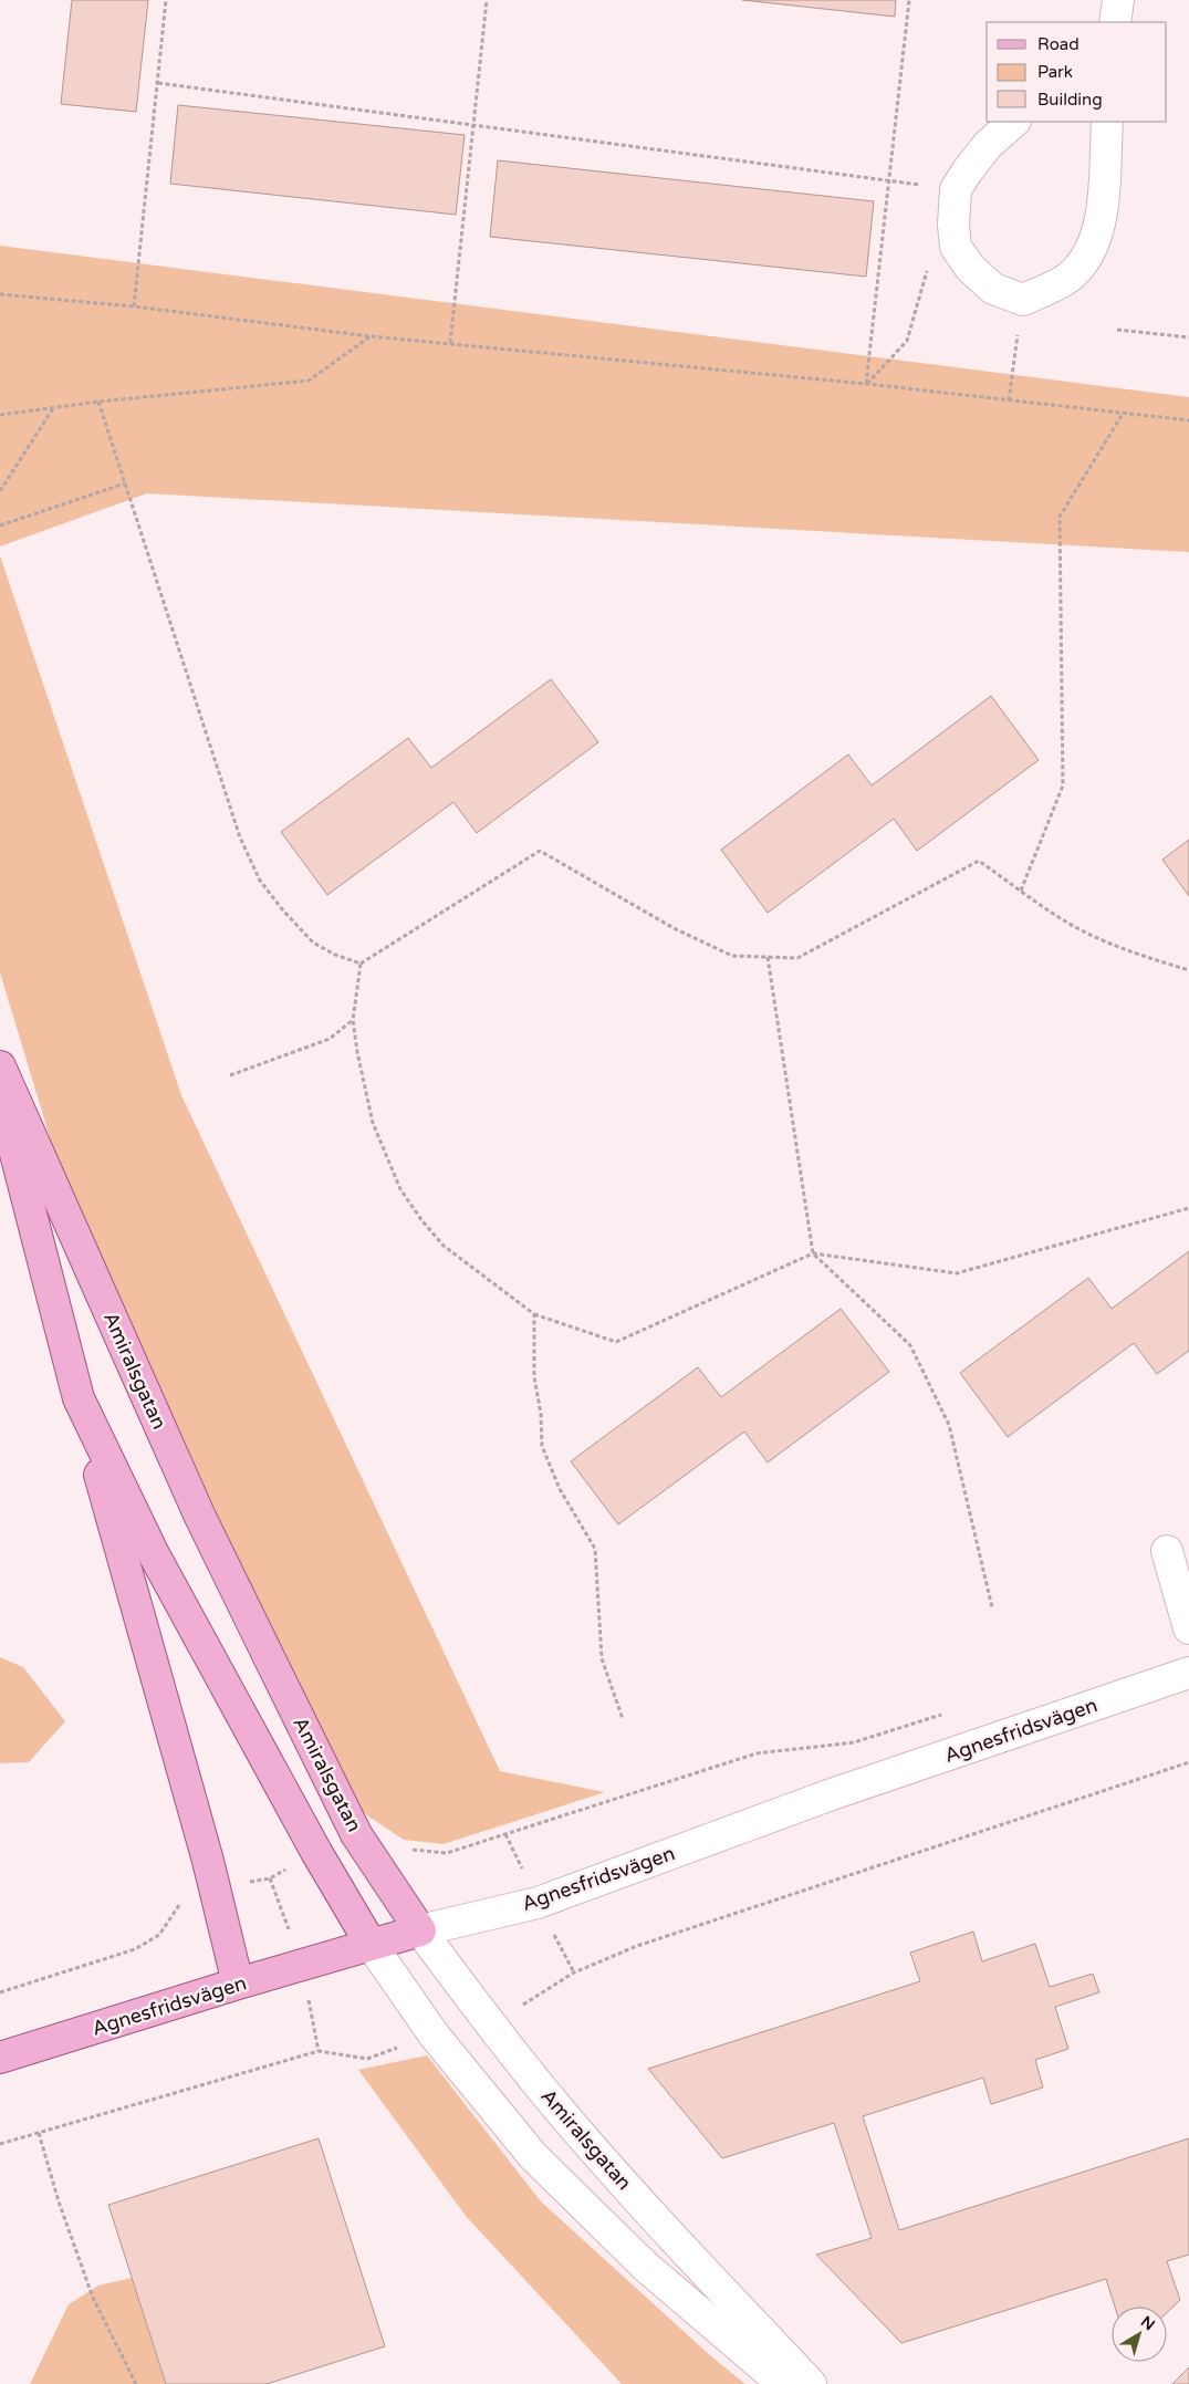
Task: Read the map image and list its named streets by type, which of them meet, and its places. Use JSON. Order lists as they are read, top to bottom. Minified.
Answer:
{"streets":{"main road":["Amiralsgatan","Agnesfridsvägen"]},"crossings":[["Amiralsgatan","Agnesfridsvägen"]],"legend":["Road","Park","Building"],"north":"top right"}
